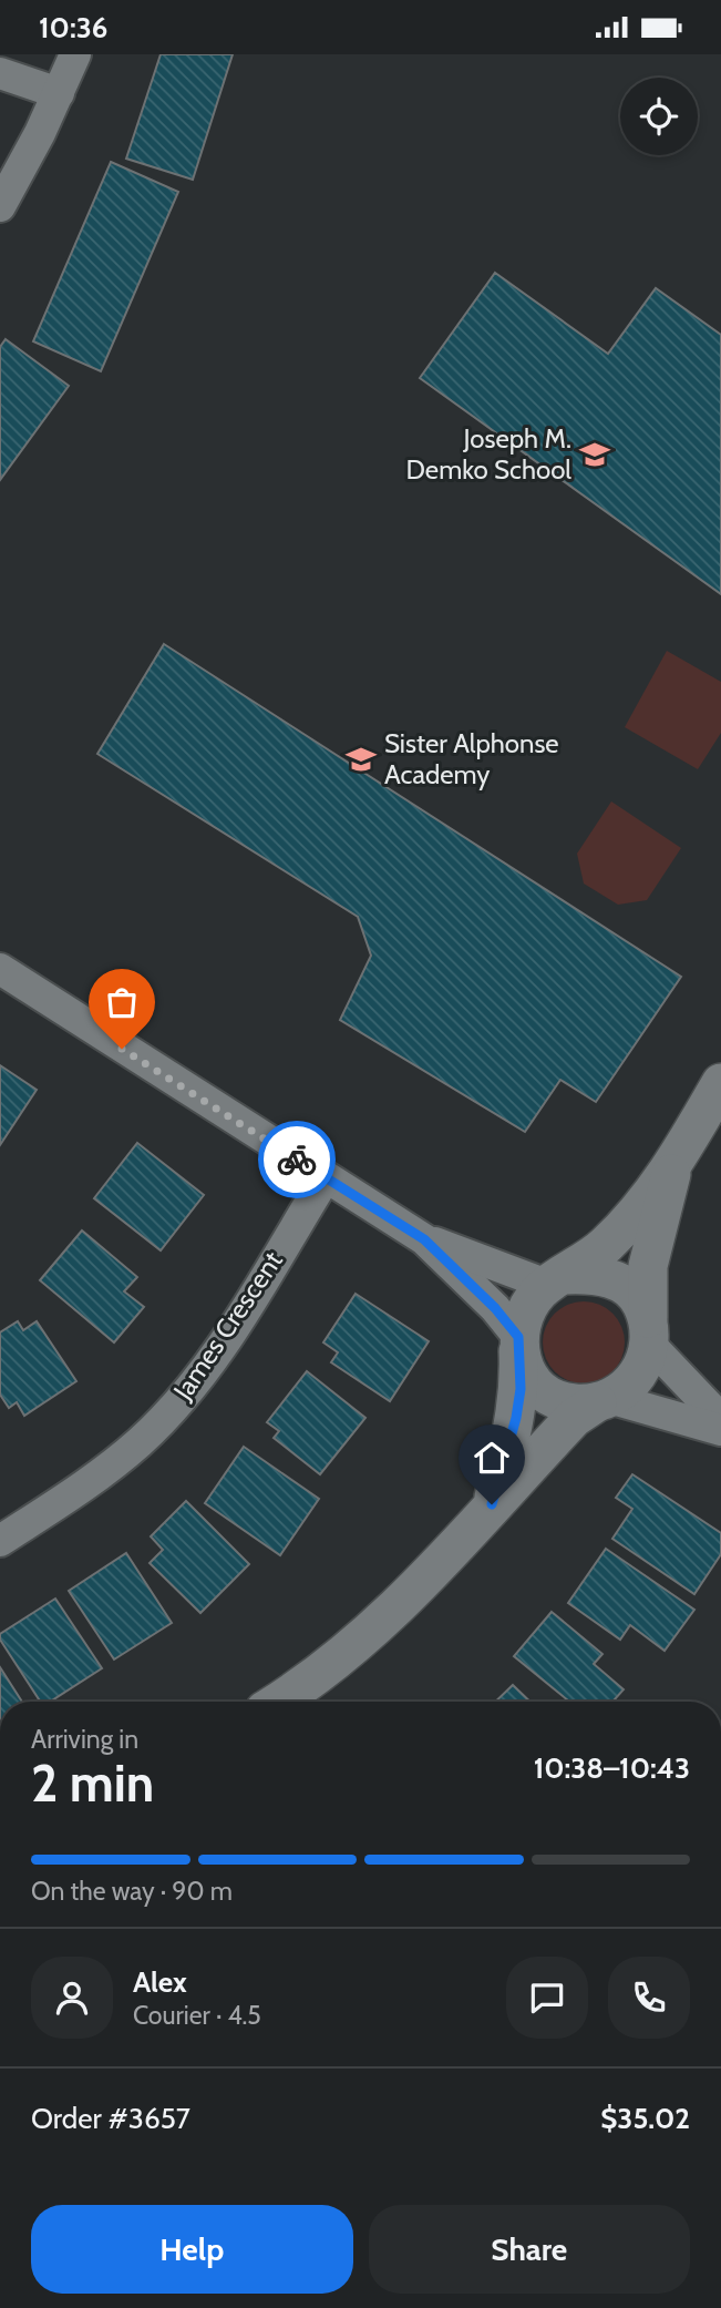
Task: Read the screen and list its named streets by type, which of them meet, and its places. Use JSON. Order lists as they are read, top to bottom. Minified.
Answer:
{"streets":{"street":["James Crescent"]},"places":{"school or university":["Joseph M. Demko School","Sister Alphonse Academy"]},"page":{"status":"10:36","heading":["2 min","Arriving in","10:38–10:43"],"panel":["Alex","Courier · 4.5","Order #3657","$35.02"],"bar":"On the way · 90 m","buttons":["Help","Share"]}}
